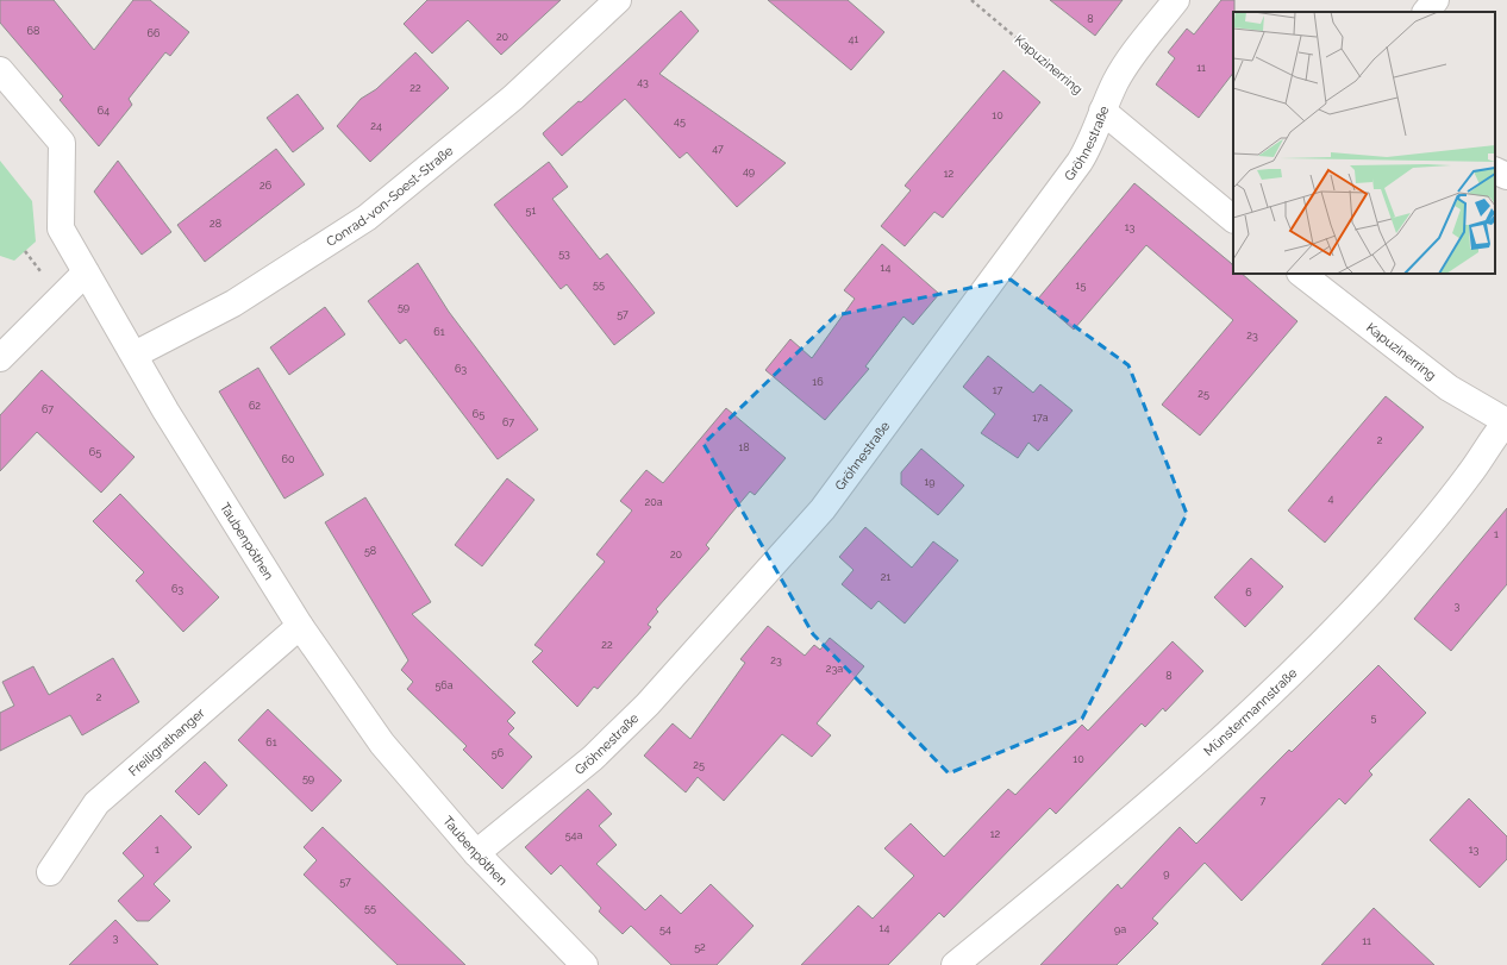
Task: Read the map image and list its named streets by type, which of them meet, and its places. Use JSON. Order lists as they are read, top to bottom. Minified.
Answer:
{"streets":{"street":["Kapuzinerring","Gröhnestraße","Conrad-von-Soest-Straße","Taubenpöthen","Münstermannstraße","Freiligrathanger"]},"crossings":[["Kapuzinerring","Gröhnestraße"],["Kapuzinerring","Münstermannstraße"],["Gröhnestraße","Taubenpöthen"],["Conrad-von-Soest-Straße","Taubenpöthen"],["Taubenpöthen","Freiligrathanger"]],"house_numbers":["8","68","66","20","41","11","43","22","64","10","45","24","47","49","12","26","51","28","13","53","14","55","15","59","57","61","23","63","16","17","25","62","67","65","17a","67","2","18","65","60","19","4","20a","1","58","20","21","63","6","3","22","23","23a","8","56a","2","5","61","56","10","25","59","7","12","54a","1","13","9","57","55","14","54","9a","3","11","52"]}
